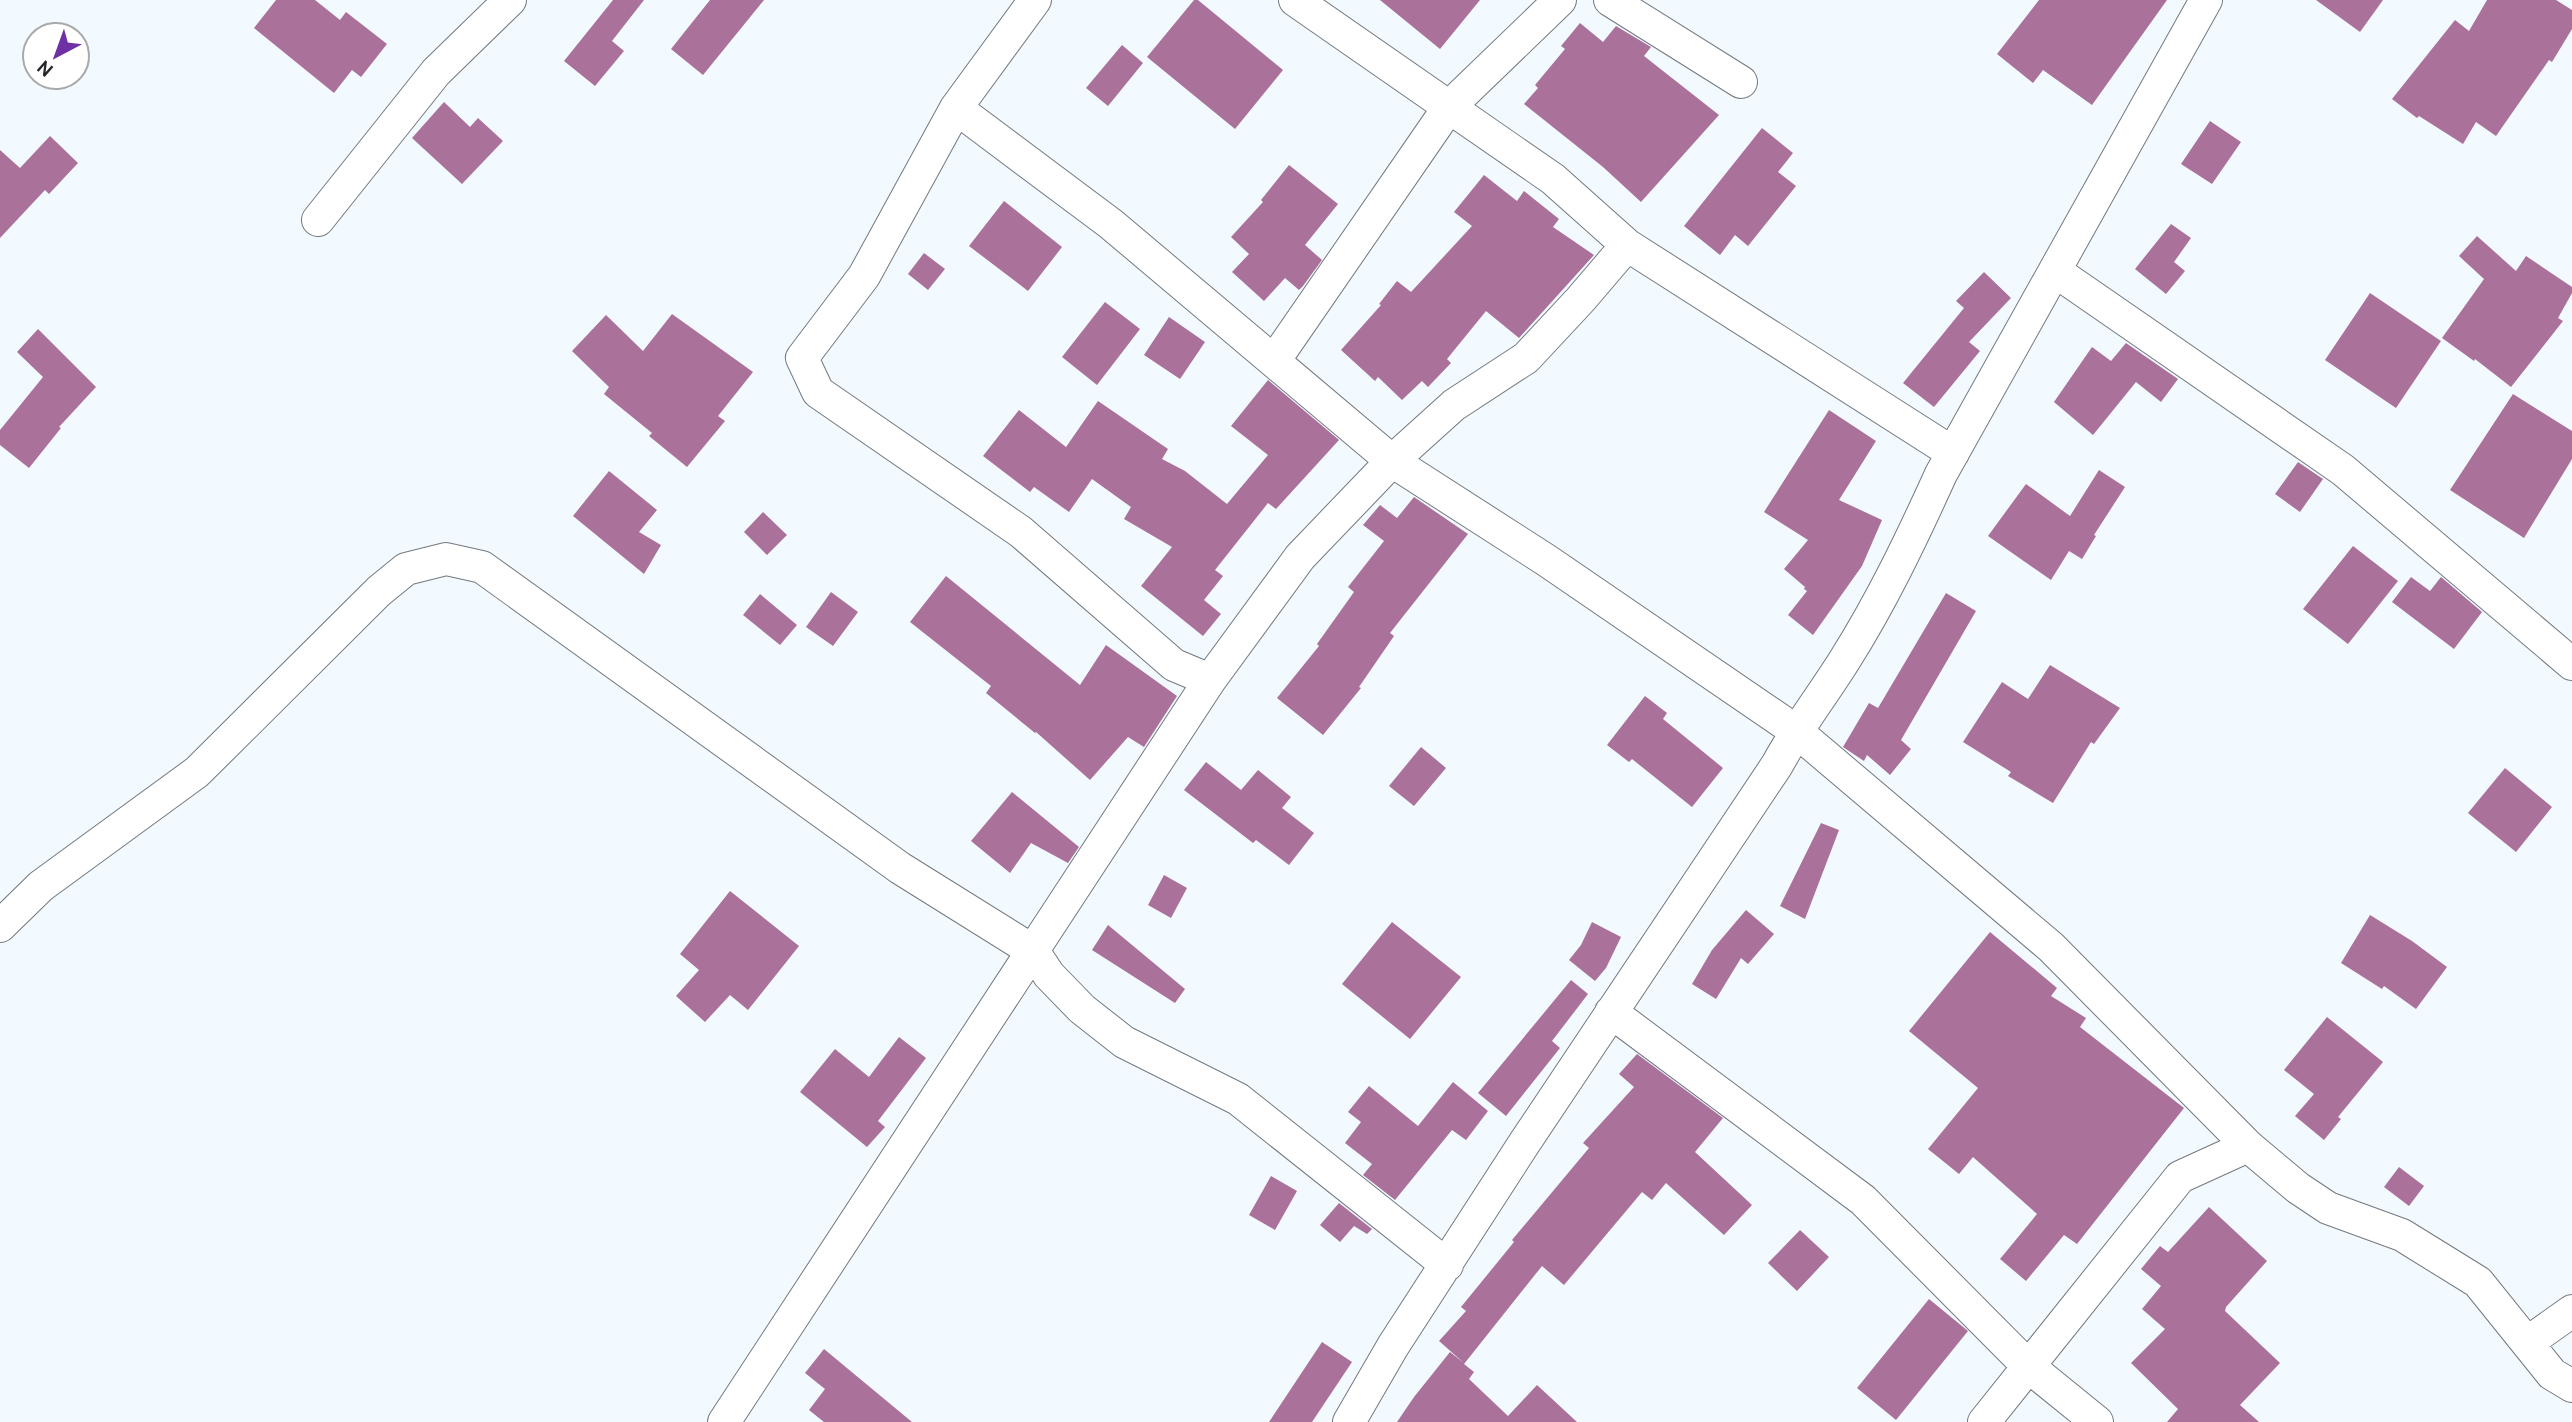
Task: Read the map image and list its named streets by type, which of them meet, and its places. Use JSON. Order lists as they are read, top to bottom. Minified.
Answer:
{"north":"bottom left"}
